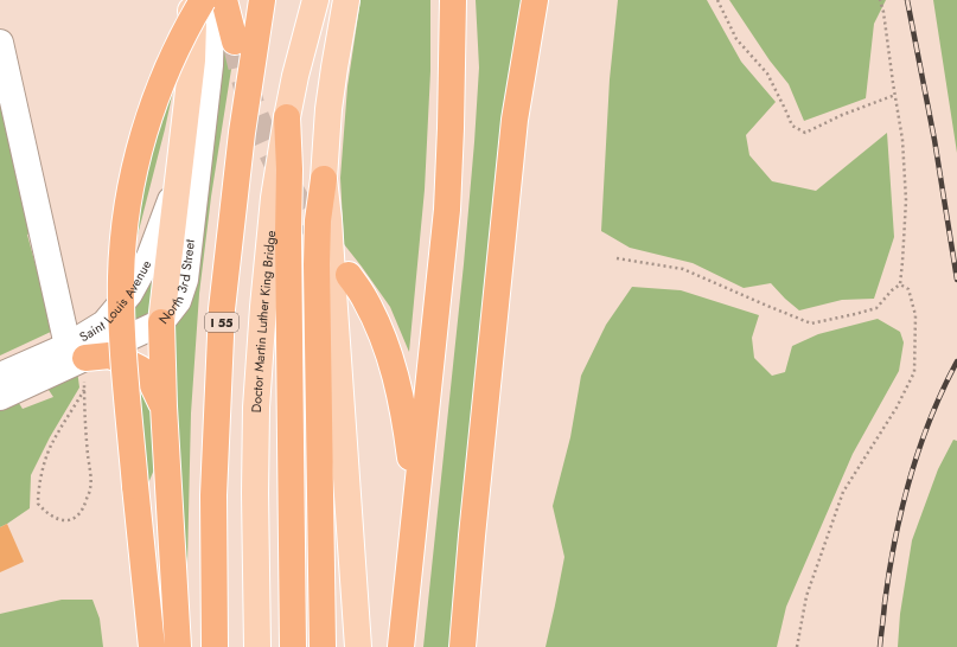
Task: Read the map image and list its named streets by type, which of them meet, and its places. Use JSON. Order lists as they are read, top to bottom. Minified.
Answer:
{"streets":{"highway":["I 55"],"main road":["North 3rd Street","Doctor Martin Luther King Bridge"],"street":["Saint Louis Avenue"]},"crossings":[["North 3rd Street","Saint Louis Avenue"]]}
